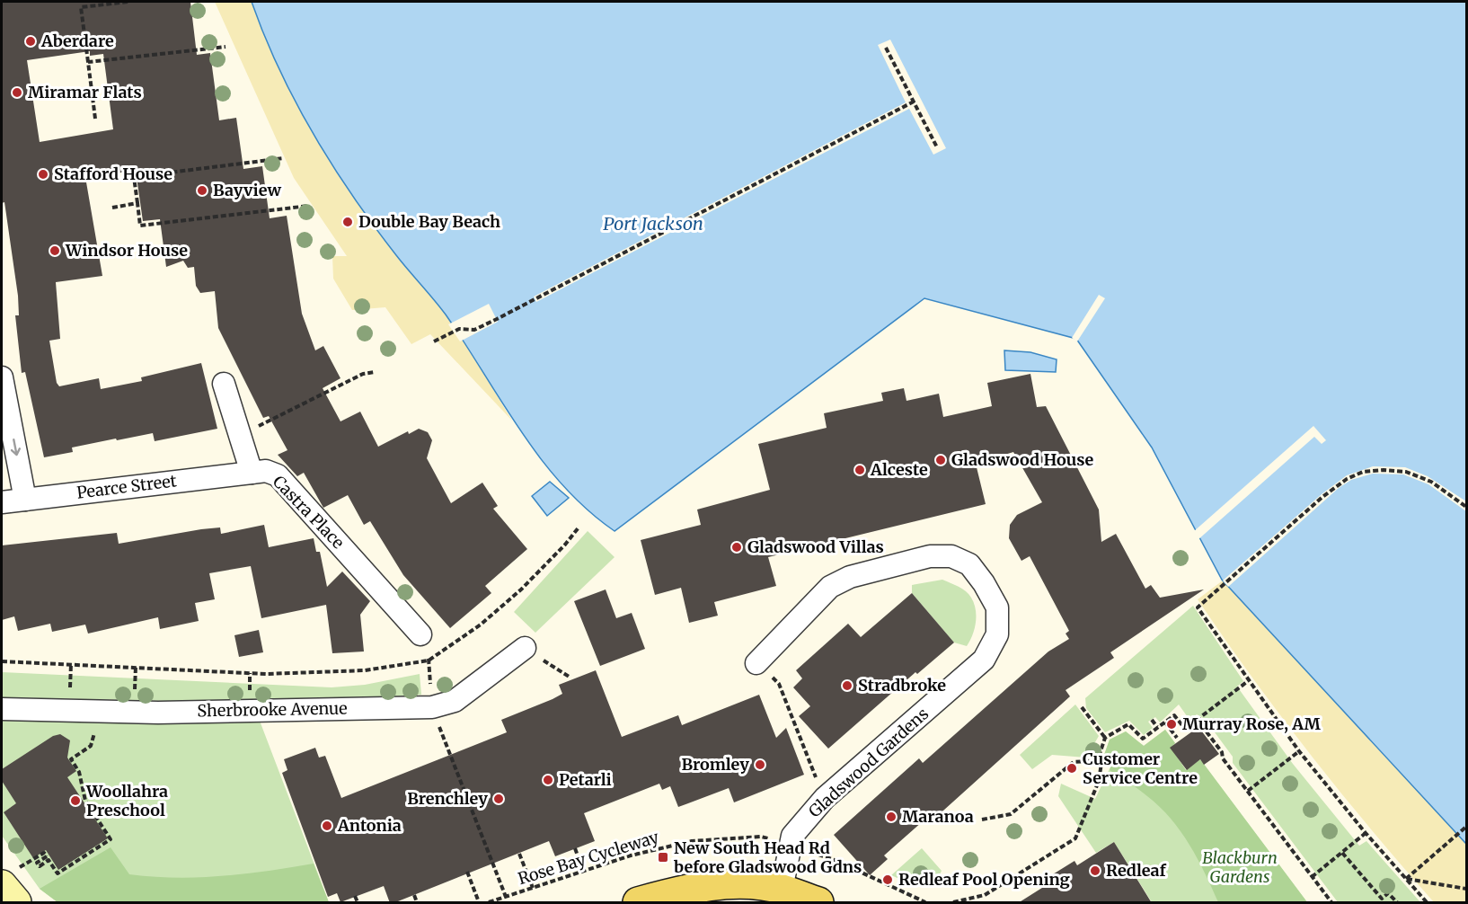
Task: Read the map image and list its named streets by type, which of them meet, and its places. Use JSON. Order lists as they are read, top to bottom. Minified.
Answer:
{"streets":{"street":["Pearce Street","Castra Place","Sherbrooke Avenue","Gladswood Gardens"],"path":["Rose Bay Cycleway"]},"crossings":[["Pearce Street","Castra Place"]],"water":["Port Jackson"],"parks":["Blackburn Gardens"],"places":{"other":["Aberdare","Miramar Flats","Stafford House","Bayview","Double Bay Beach","Windsor House","Gladswood House","Alceste","Gladswood Villas","Stradbroke","Murray Rose, AM","Bromley","Customer Service Centre","Petarli","Brenchley","Woollahra Preschool","Maranoa","Antonia","Redleaf","Redleaf Pool Opening"],"transit":["New South Head Rd before Gladswood Gdns"]}}
